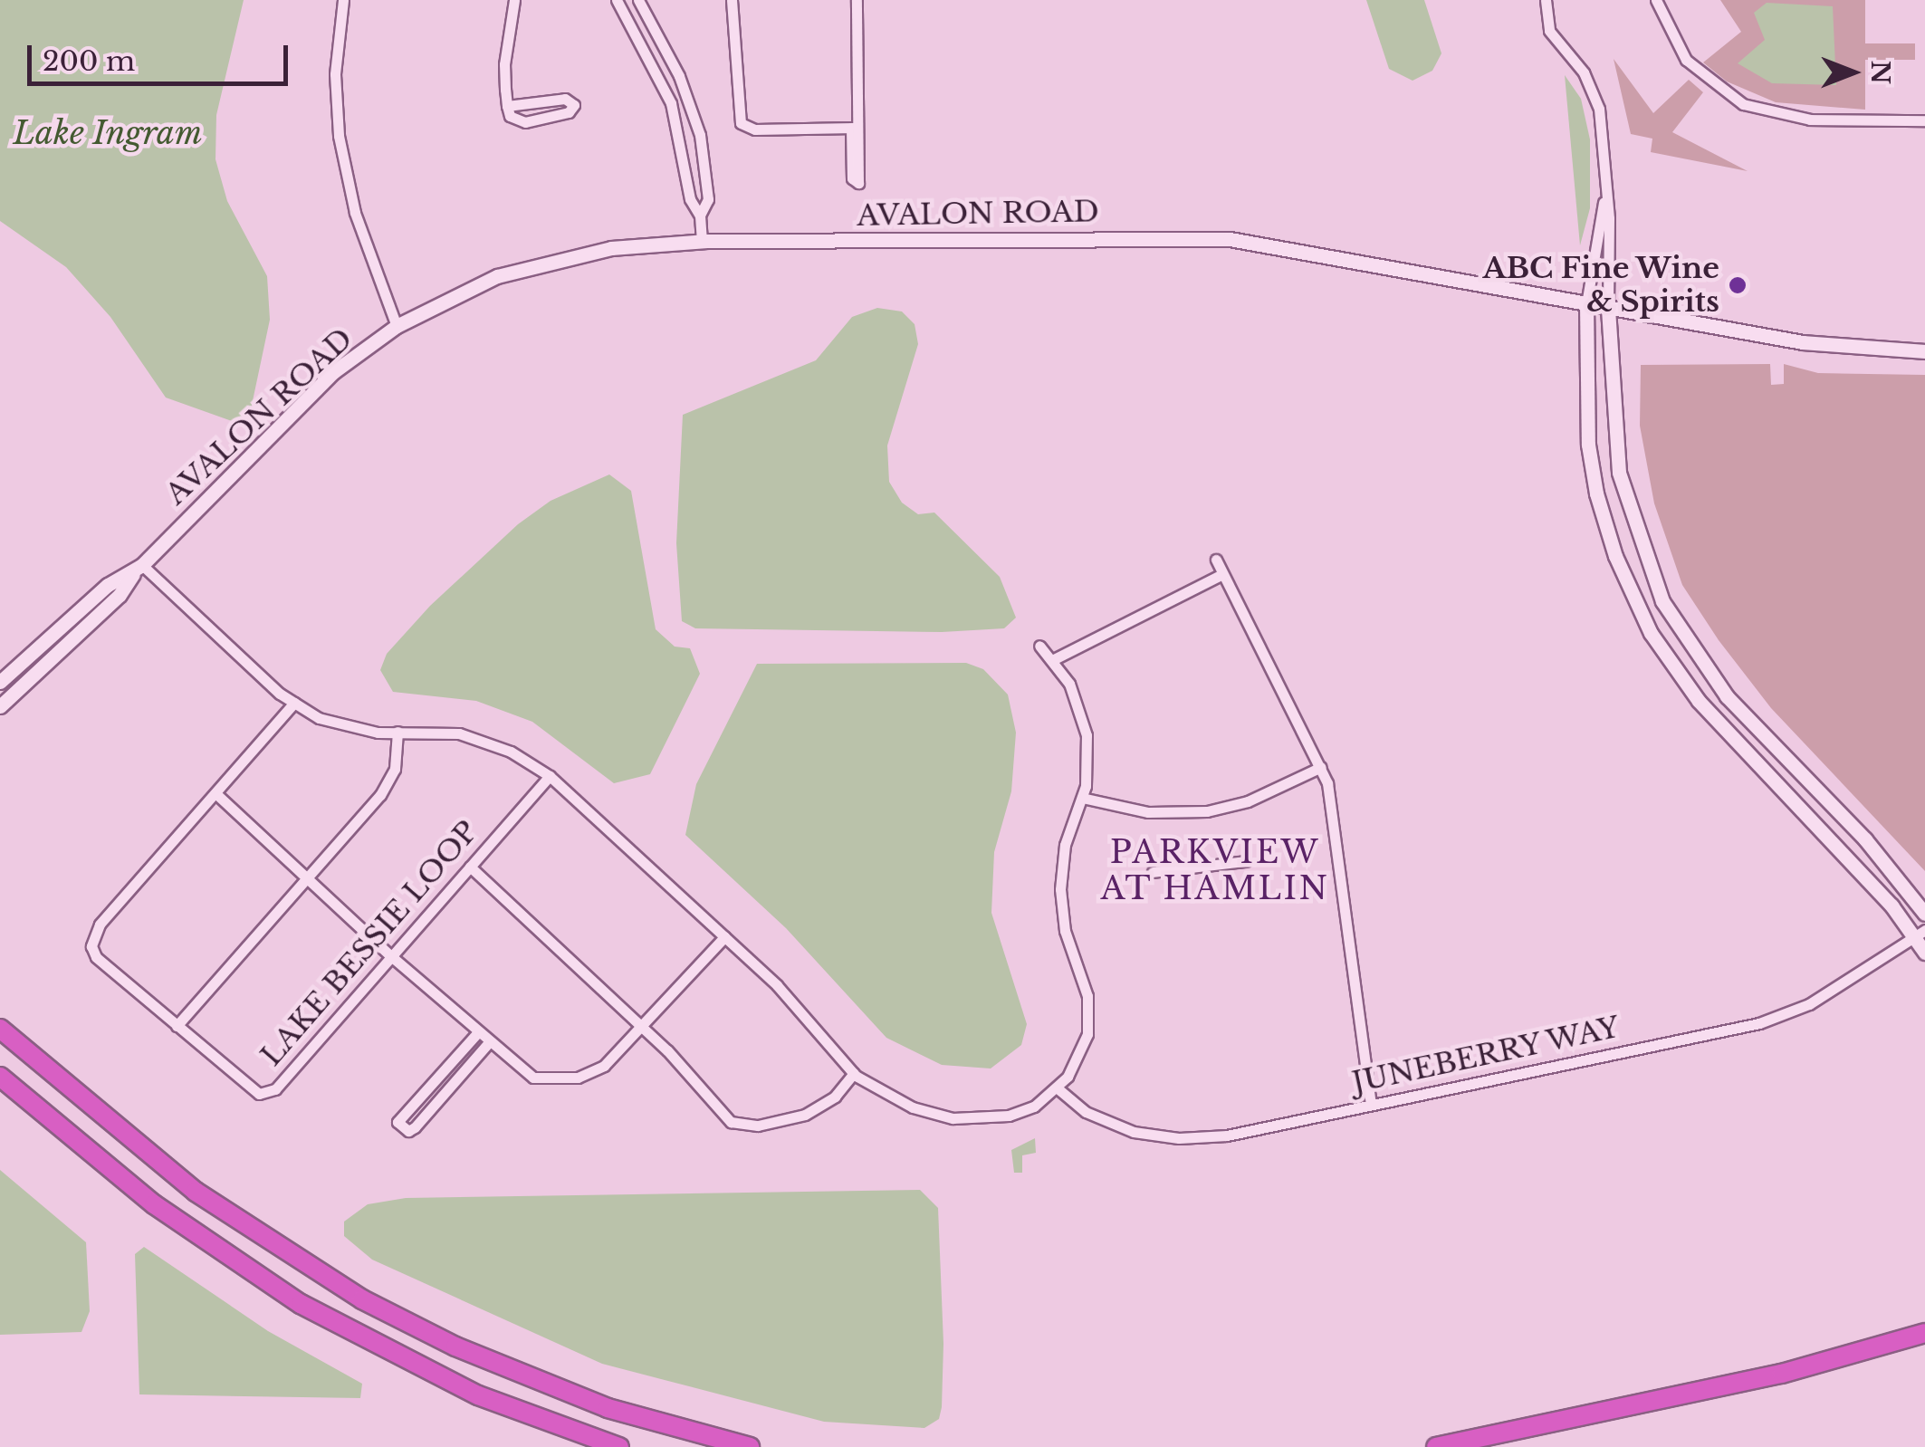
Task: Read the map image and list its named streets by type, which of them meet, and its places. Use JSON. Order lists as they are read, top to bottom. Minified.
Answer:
{"streets":{"main road":["AVALON ROAD"],"street":["LAKE BESSIE LOOP","JUNEBERRY WAY"]},"districts":["PARKVIEW AT HAMLIN"],"water":["Lake Ingram"],"places":["ABC Fine Wine & Spirits"],"scale_bar":"200 m","north":"right"}
